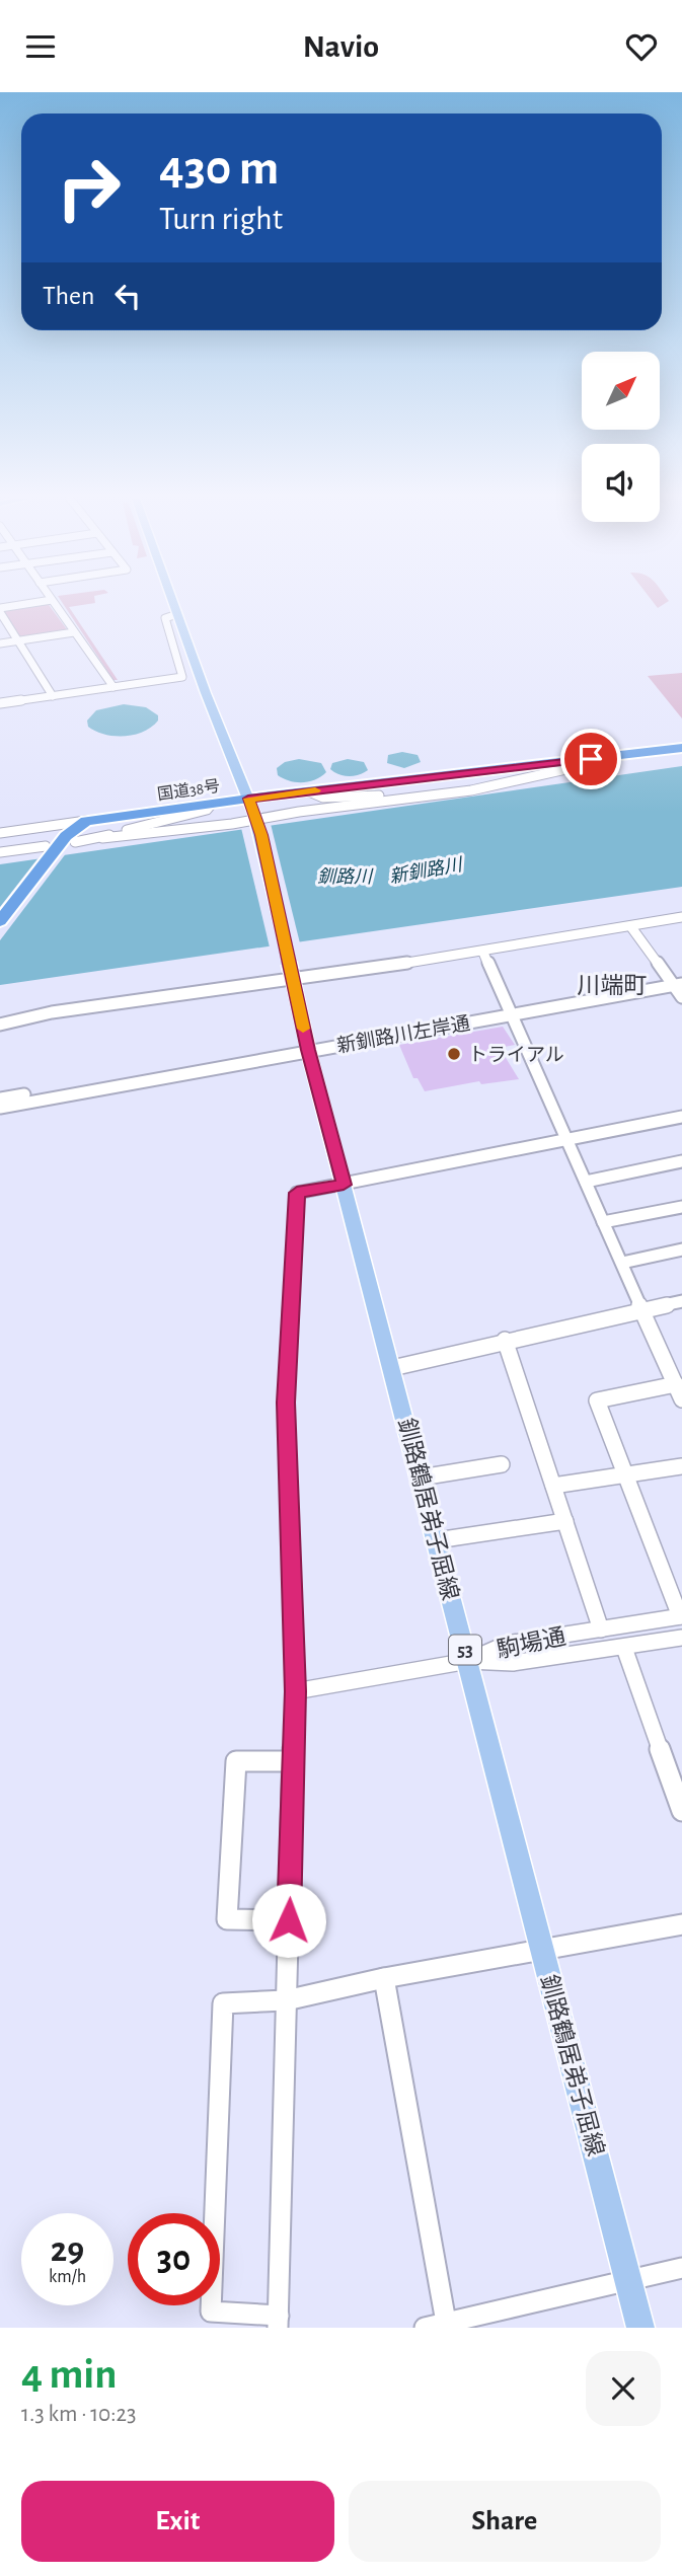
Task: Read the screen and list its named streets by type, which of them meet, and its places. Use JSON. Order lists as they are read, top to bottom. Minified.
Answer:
{"streets":{"highway":["国道38号"],"main road":["釧路鶴居弟子屈線","53"],"street":["新釧路川左岸通","駒場通"]},"crossings":[["国道38号","釧路鶴居弟子屈線"],["国道38号","53"],["新釧路川左岸通","釧路鶴居弟子屈線"],["釧路鶴居弟子屈線","駒場通"],["釧路鶴居弟子屈線","53"]],"districts":["川端町"],"water":["新釧路川","釧路川"],"places":["トライアル"],"north":"top right","page":{"header":"Navio","turn":["430 m","Turn right"],"then":"Then","speed":"29 km/h","limit":"30","heading":["4 min","1.3 km · 10:23"],"buttons":["Exit","Share"]}}
